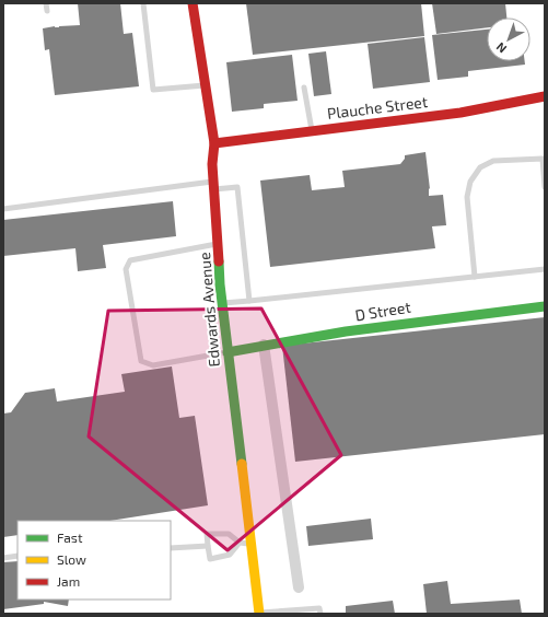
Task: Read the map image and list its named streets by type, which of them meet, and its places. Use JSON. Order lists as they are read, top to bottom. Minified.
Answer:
{"streets":{"street":["Plauche Street","Edwards Avenue","D Street"]},"crossings":[["Plauche Street","Edwards Avenue"],["Edwards Avenue","D Street"]],"legend":["Fast","Slow","Jam"],"north":"bottom left"}
